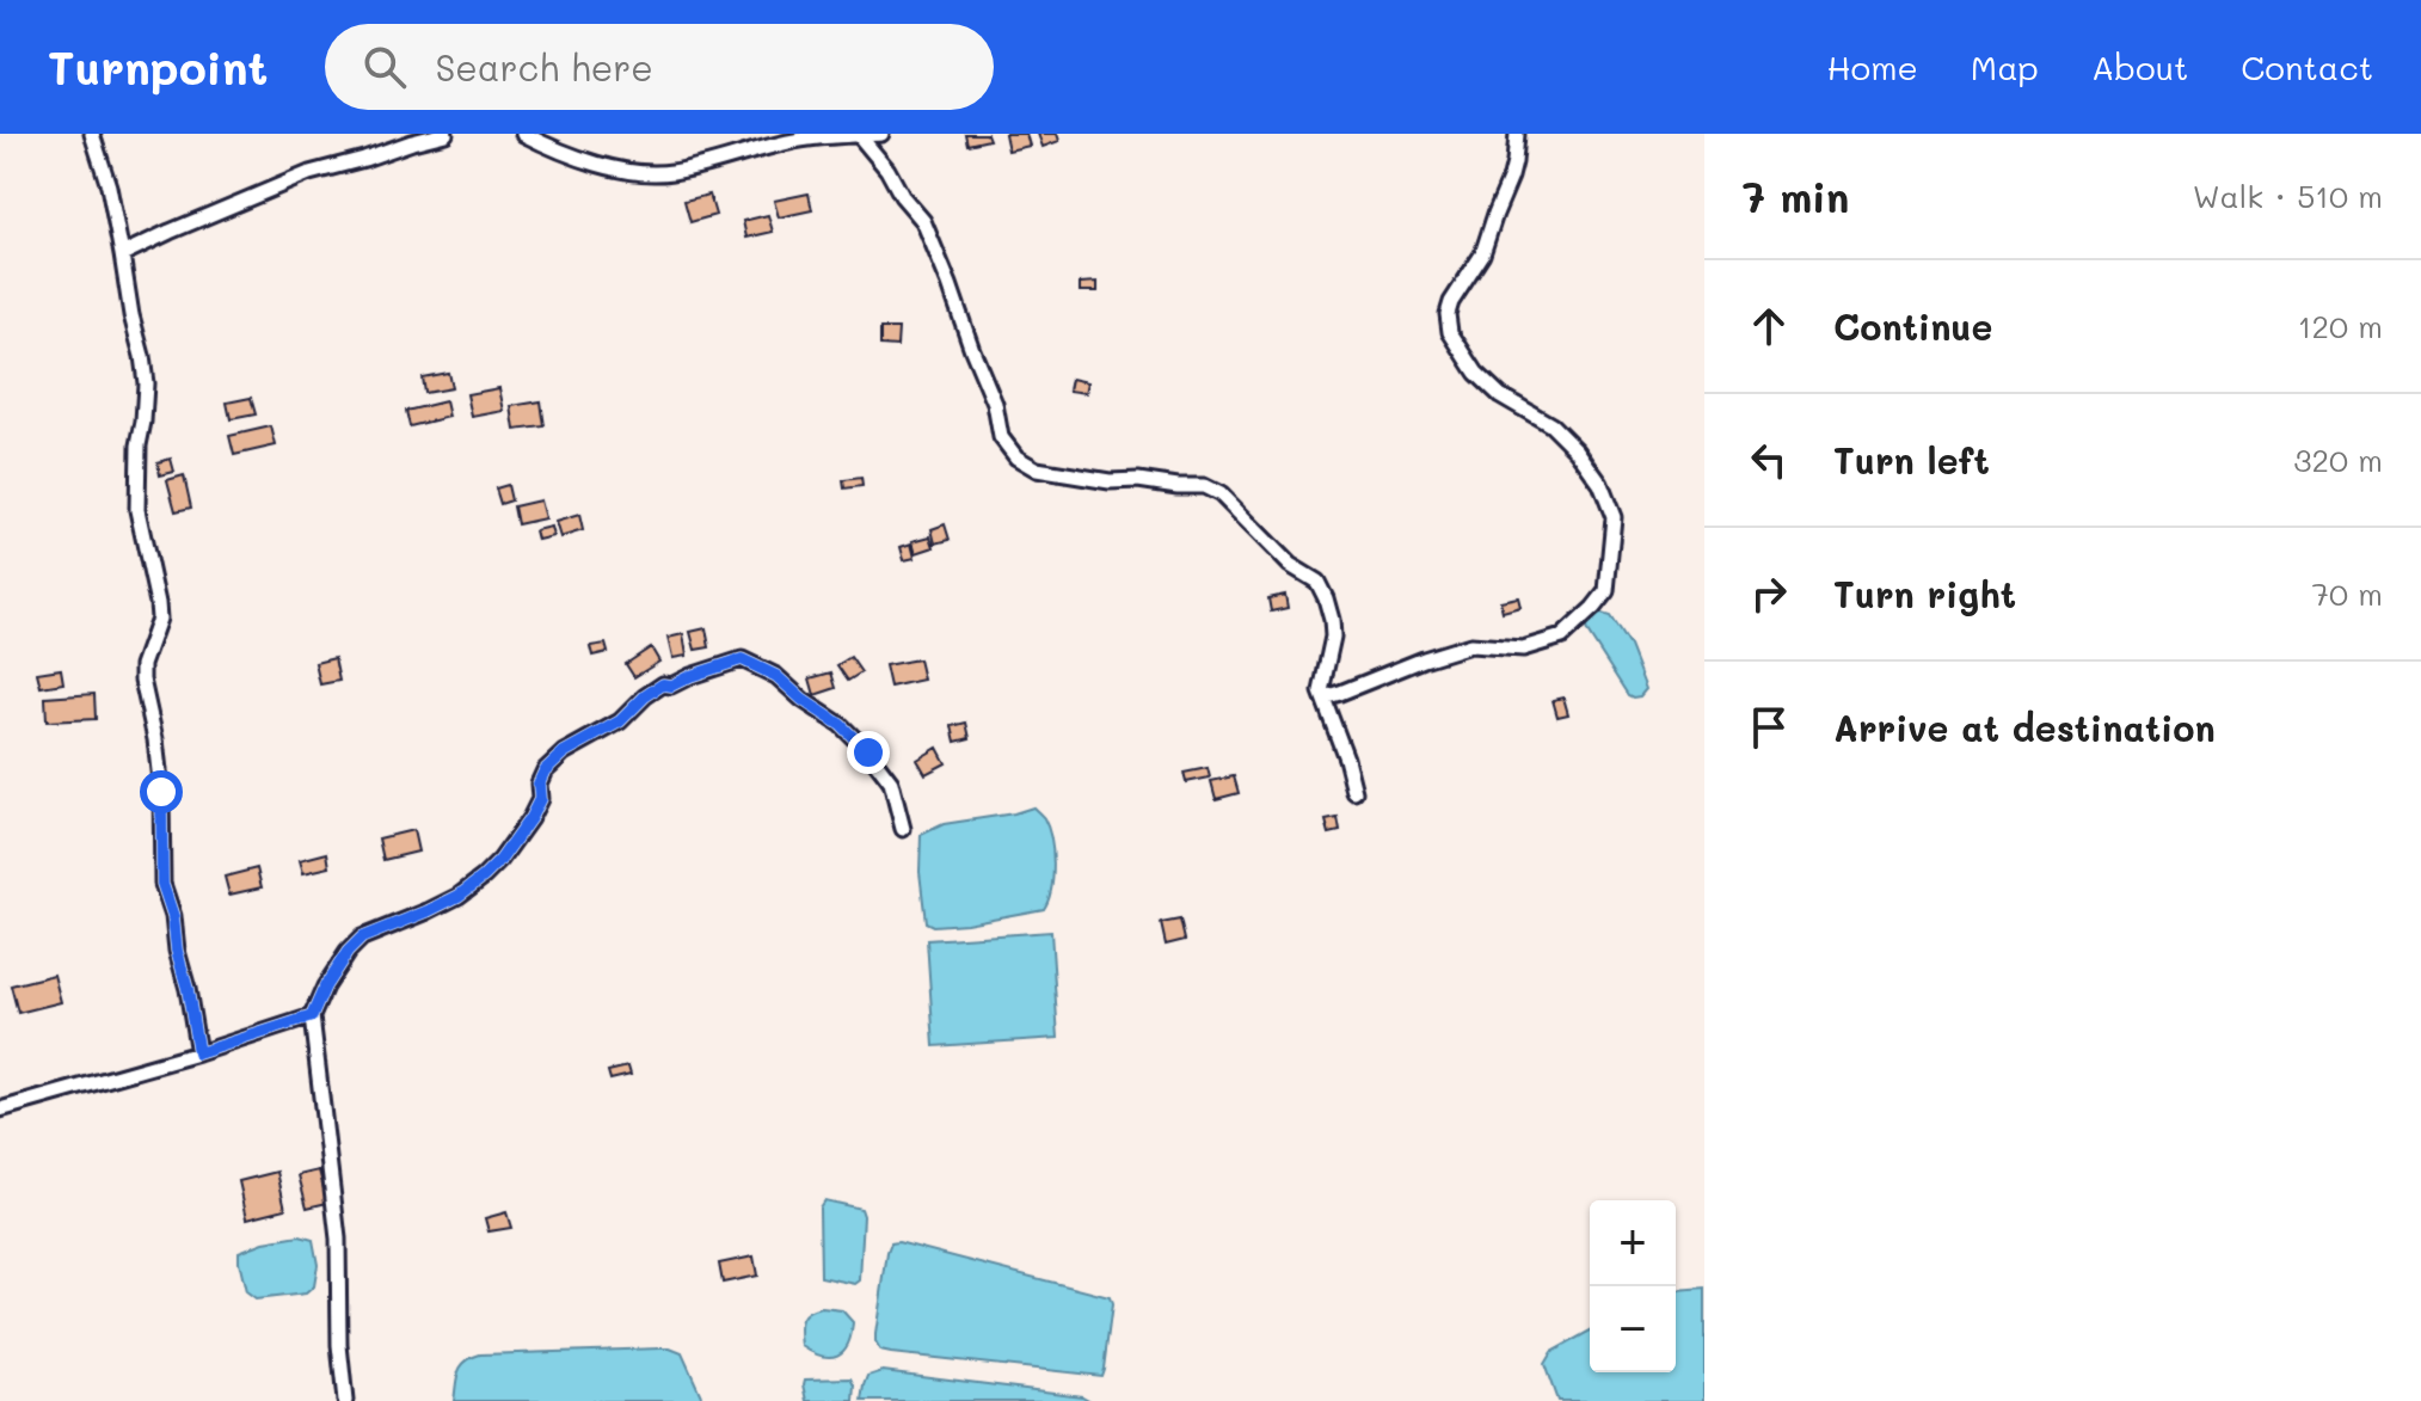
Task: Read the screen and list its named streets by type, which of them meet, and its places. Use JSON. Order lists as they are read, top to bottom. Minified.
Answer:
{"page":{"header":"Turnpoint","search":"Search here","nav":["Home","Map","About","Contact"],"heading":["7 min","Walk · 510 m"],"list":[["Continue","120 m"],["Turn left","320 m"],["Turn right","70 m"],"Arrive at destination"],"map_buttons":["+","−"]}}
